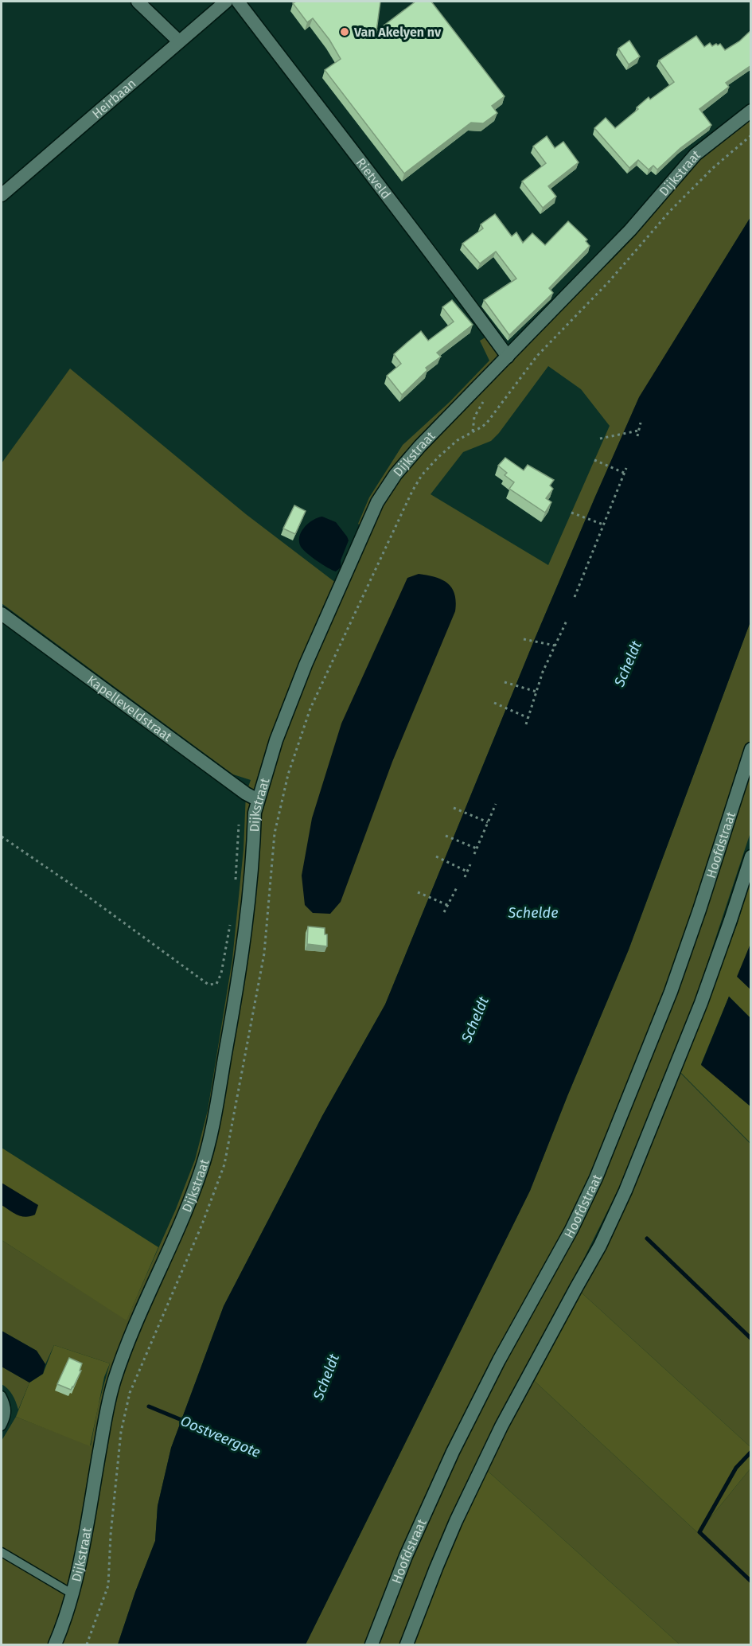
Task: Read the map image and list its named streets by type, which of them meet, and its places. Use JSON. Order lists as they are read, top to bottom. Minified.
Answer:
{"streets":{"street":["Heirbaan","Dijkstraat","Rietveld","Kapelleveldstraat","Hoofdstraat"]},"crossings":[["Dijkstraat","Rietveld"],["Dijkstraat","Kapelleveldstraat"]],"water":["Scheldt","Schelde","Oostveergote"],"places":["Van Akelyen nv"]}
